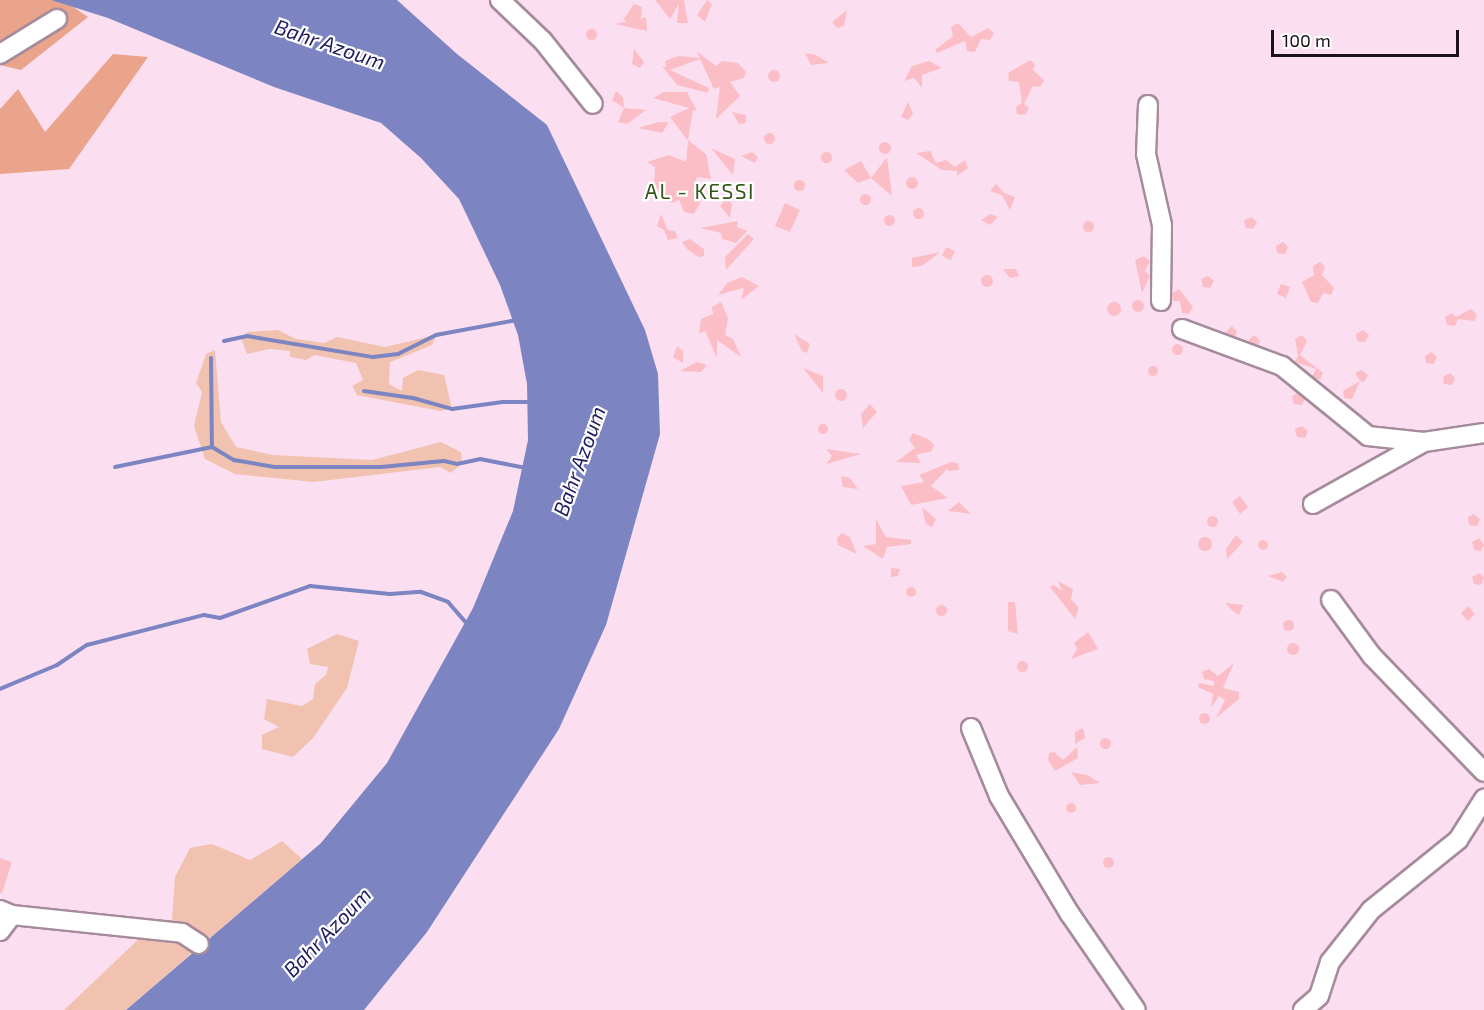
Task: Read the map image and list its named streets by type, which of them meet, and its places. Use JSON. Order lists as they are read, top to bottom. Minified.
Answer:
{"districts":["AL - KESSI"],"water":["Bahr Azoum"],"scale_bar":"100 m"}
